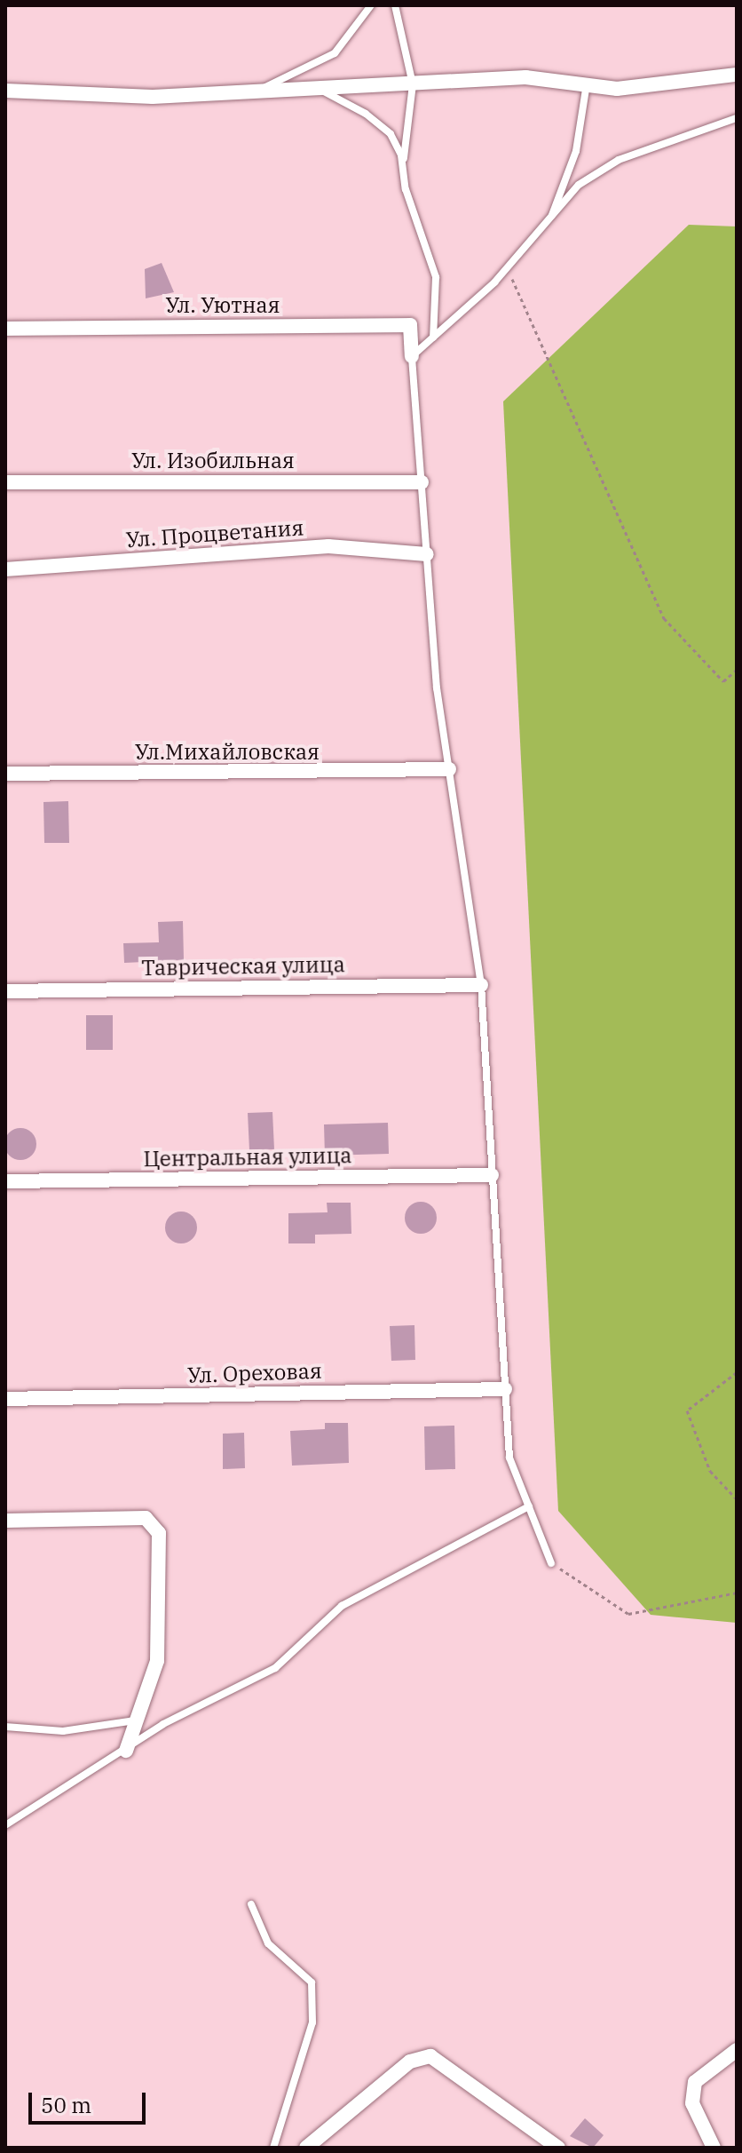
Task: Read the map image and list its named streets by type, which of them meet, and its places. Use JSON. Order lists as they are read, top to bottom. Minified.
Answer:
{"streets":{"street":["Ул. Уютная","Ул. Изобильная","Ул. Процветания","Ул.Михайловская","Таврическая улица","Центральная улица","Ул. Ореховая"]},"scale_bar":"50 m"}
